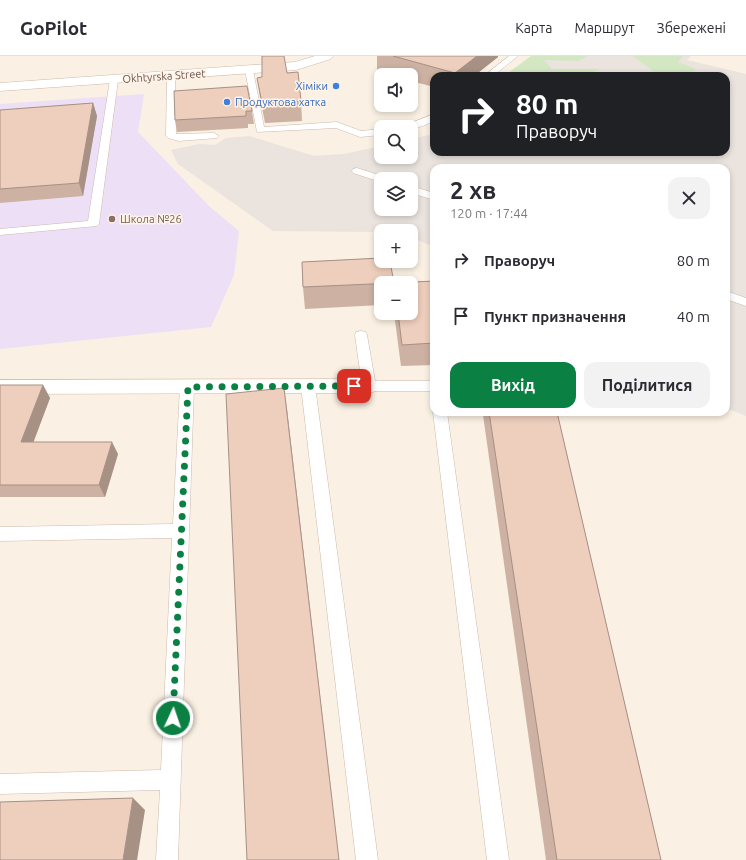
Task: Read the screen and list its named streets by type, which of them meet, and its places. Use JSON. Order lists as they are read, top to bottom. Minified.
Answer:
{"streets":{"main road":["Okhtyrska Street"]},"places":["Хіміки","Продуктова хатка","Школа №26"],"page":{"header":"GoPilot","nav":["Карта","Маршрут","Збережені"],"map_buttons":["+","−"],"turn":["80 m","Праворуч"],"heading":["2 хв","120 m · 17:44"],"list":[{"name":"Праворуч","value":"80 m"},{"name":"Пункт призначення","value":"40 m"}],"buttons":["Вихід","Поділитися"]}}
